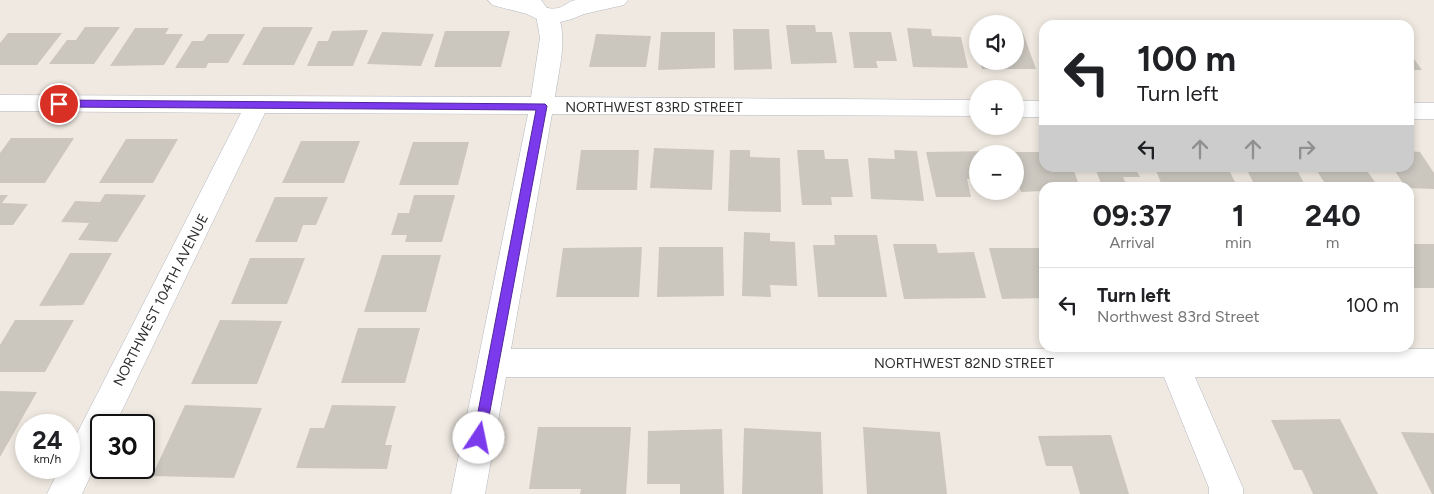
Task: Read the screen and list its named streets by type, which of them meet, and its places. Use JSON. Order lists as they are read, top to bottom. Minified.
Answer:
{"streets":{"street":["NORTHWEST 83RD STREET","NORTHWEST 104TH AVENUE","NORTHWEST 82ND STREET"]},"crossings":[["NORTHWEST 83RD STREET","NORTHWEST 104TH AVENUE"]],"page":{"map_buttons":["+","−"],"turn":["100 m","Turn left"],"eta":["09:37","Arrival","1","min","240","m"],"list":[{"name":"Turn left","note":"Northwest 83rd Street","value":"100 m"}],"speed":"24 km/h","limit":"30"}}
